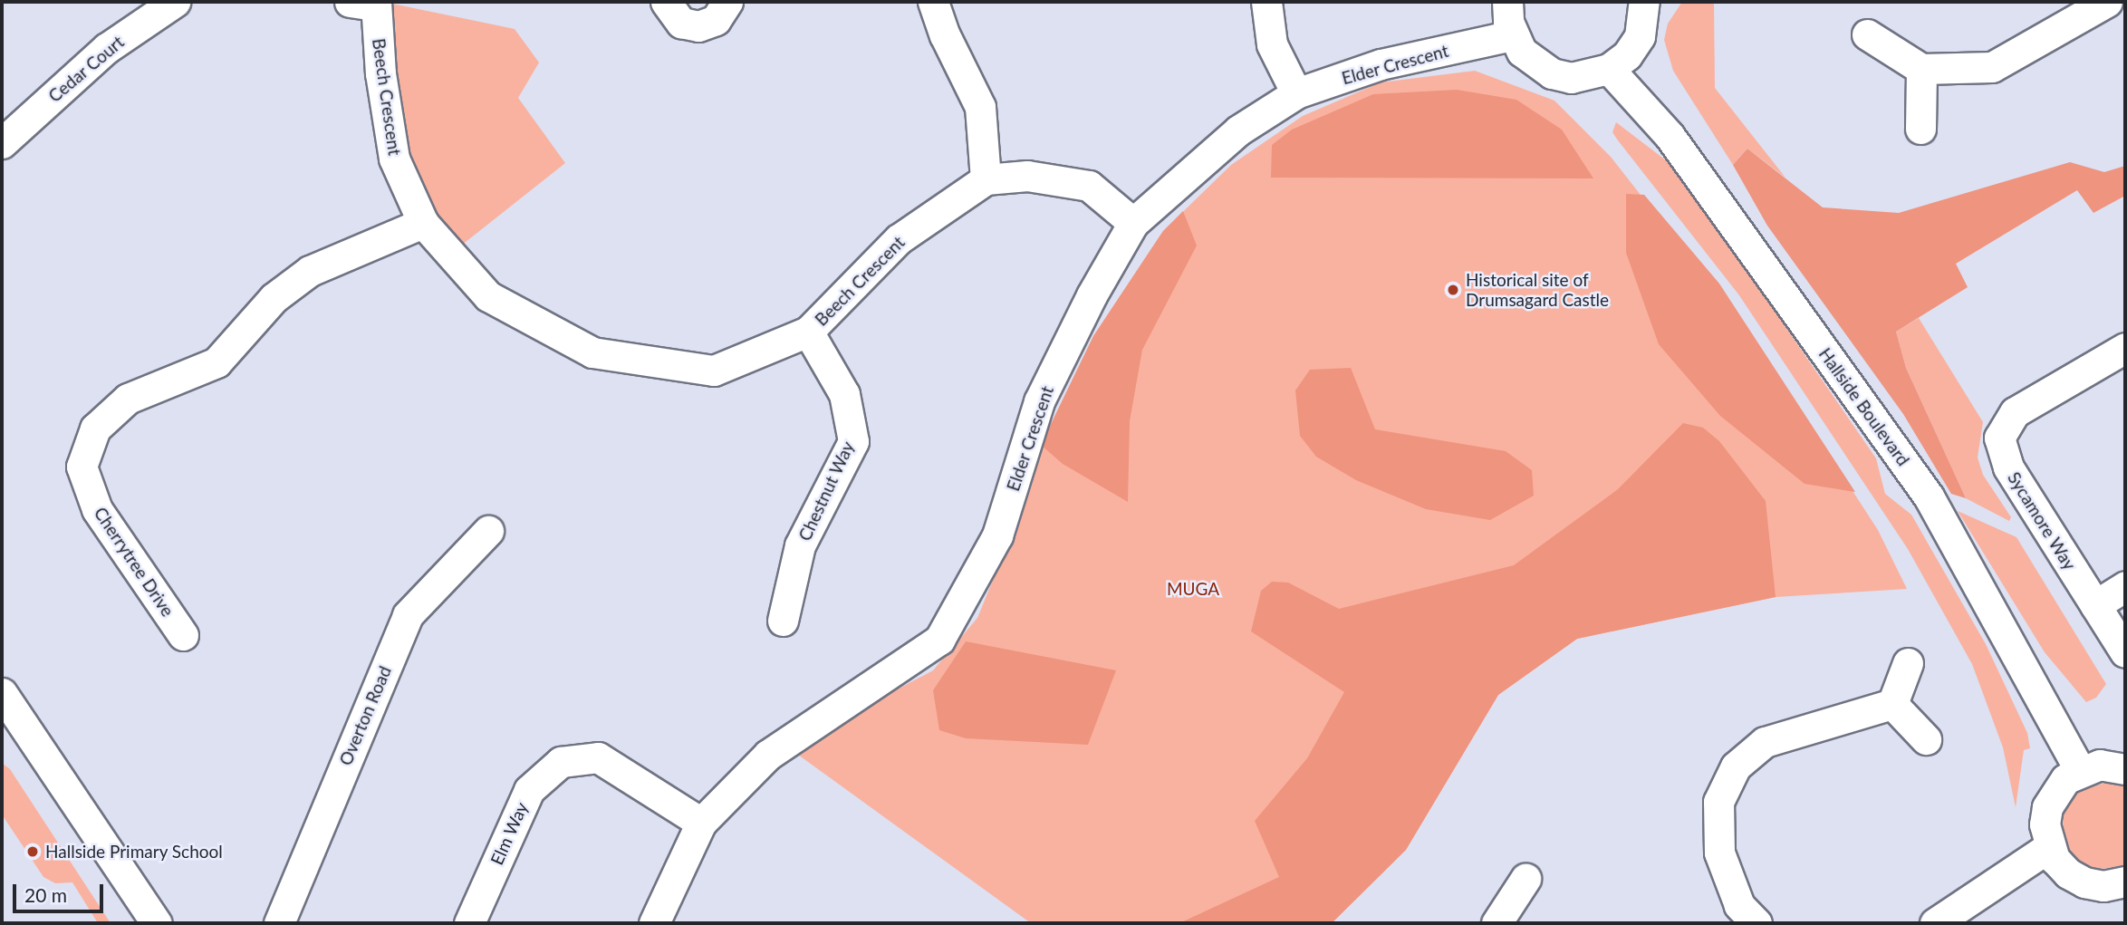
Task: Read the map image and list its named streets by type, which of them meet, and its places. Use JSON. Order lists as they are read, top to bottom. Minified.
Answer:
{"streets":{"street":["Elder Crescent","Cedar Court","Beech Crescent","Hallside Boulevard","Chestnut Way","Sycamore Way","Cherrytree Drive","Overton Road","Elm Way"]},"crossings":[["Elder Crescent","Beech Crescent"],["Elder Crescent","Elm Way"],["Beech Crescent","Chestnut Way"],["Beech Crescent","Cherrytree Drive"]],"parks":["MUGA"],"places":["Historical site of Drumsagard Castle","Hallside Primary School"],"scale_bar":"20 m"}
